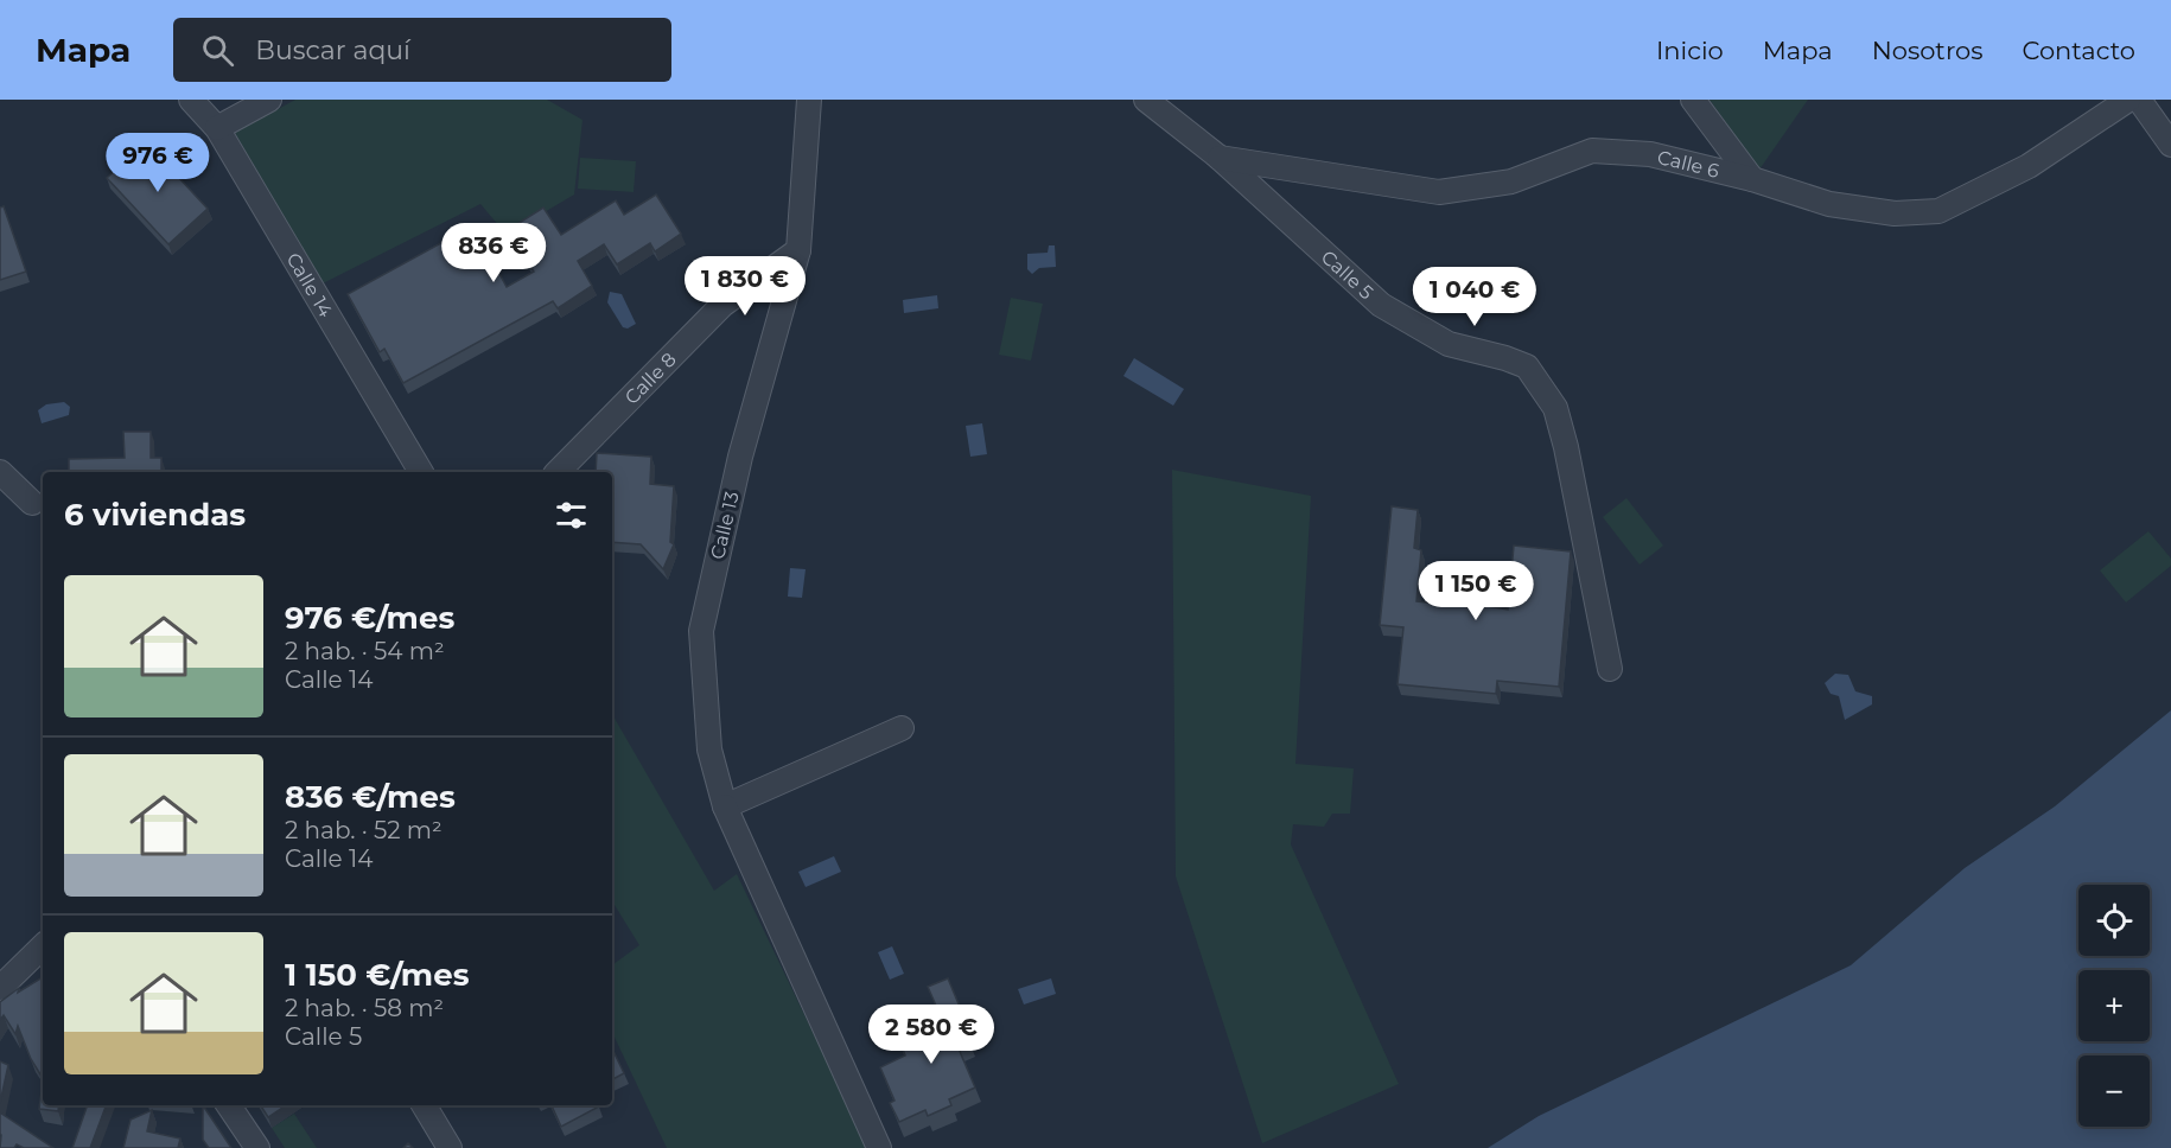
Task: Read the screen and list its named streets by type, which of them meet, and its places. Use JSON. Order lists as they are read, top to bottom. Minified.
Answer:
{"streets":{"street":["Calle 6","Calle 5","Calle 14","Calle 8","Calle 13"]},"crossings":[["Calle 6","Calle 5"],["Calle 8","Calle 13"]],"page":{"header":"Mapa","search":"Buscar aquí","nav":["Inicio","Mapa","Nosotros","Contacto"],"price":["976 €","836 €","1 830 €","1 040 €","1 150 €","2 580 €"],"heading":"6 viviendas","list":[{"name":"976 €/mes","note":"2 hab. · 54 m² · Calle 14"},{"name":"836 €/mes","note":"2 hab. · 52 m² · Calle 14"},{"name":"1 150 €/mes","note":"2 hab. · 58 m² · Calle 5"}],"map_buttons":["+","−"]}}
